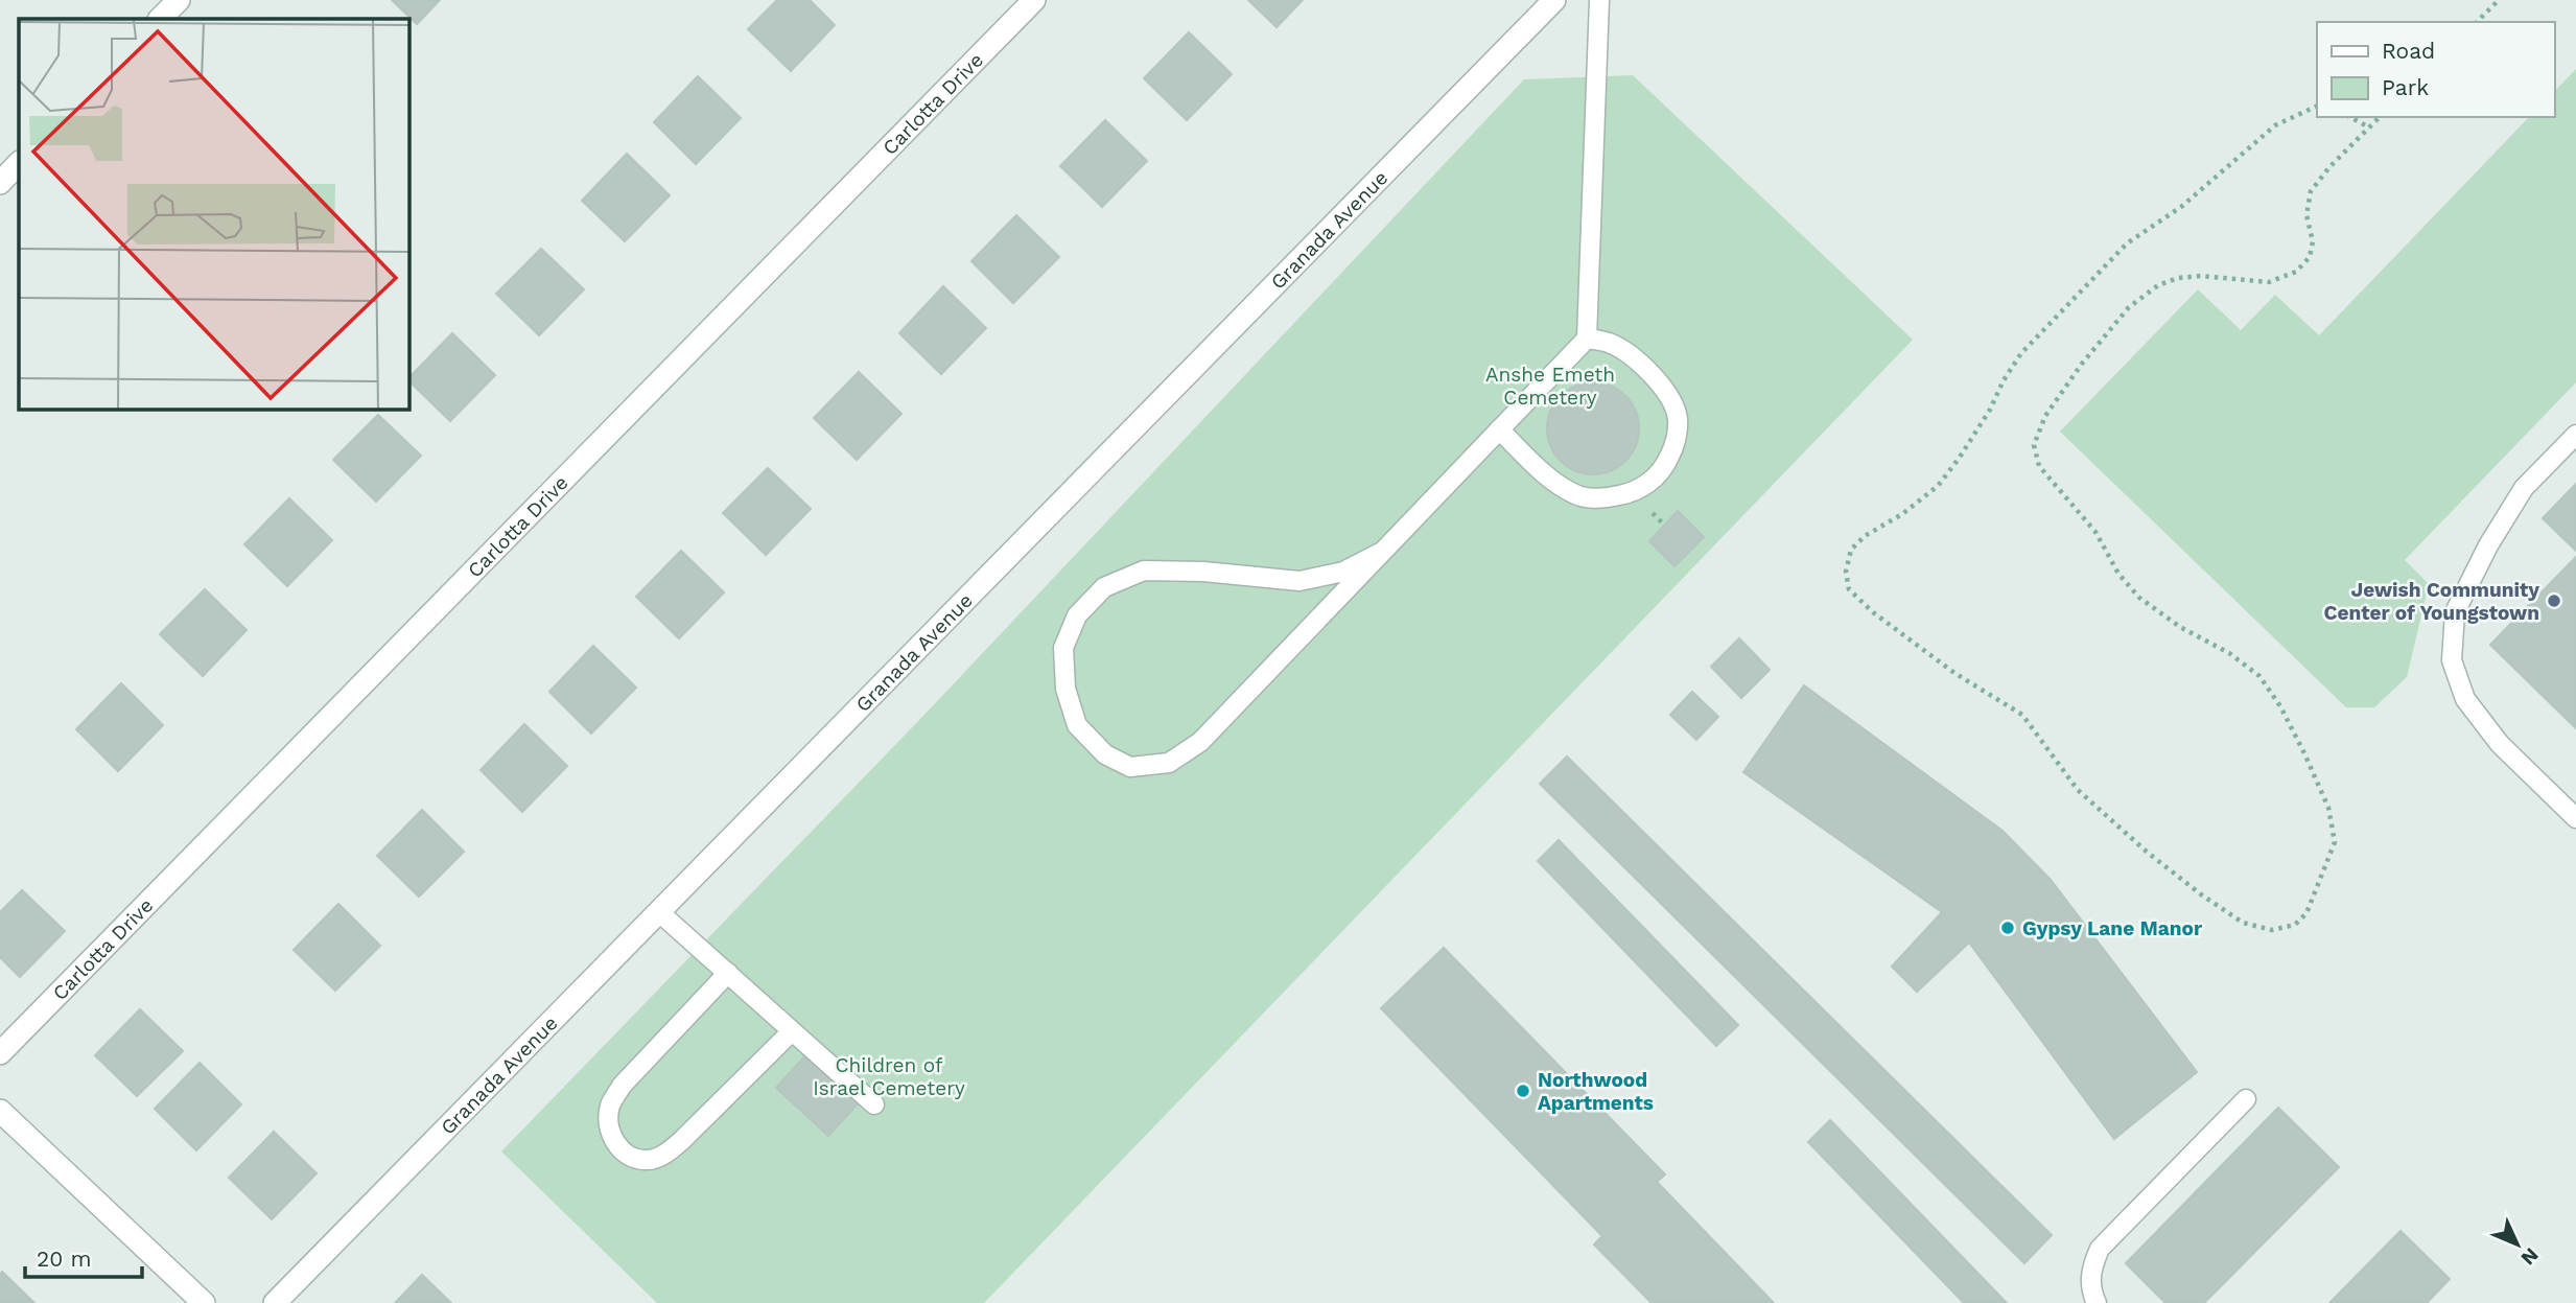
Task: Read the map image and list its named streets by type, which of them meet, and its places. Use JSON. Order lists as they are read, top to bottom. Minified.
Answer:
{"streets":{"street":["Carlotta Drive","Granada Avenue"]},"parks":["Anshe Emeth Cemetery","Children of Israel Cemetery"],"places":["Jewish Community Center of Youngstown","Gypsy Lane Manor","Northwood Apartments"],"legend":["Road","Park"],"scale_bar":"20 m","north":"bottom right"}
